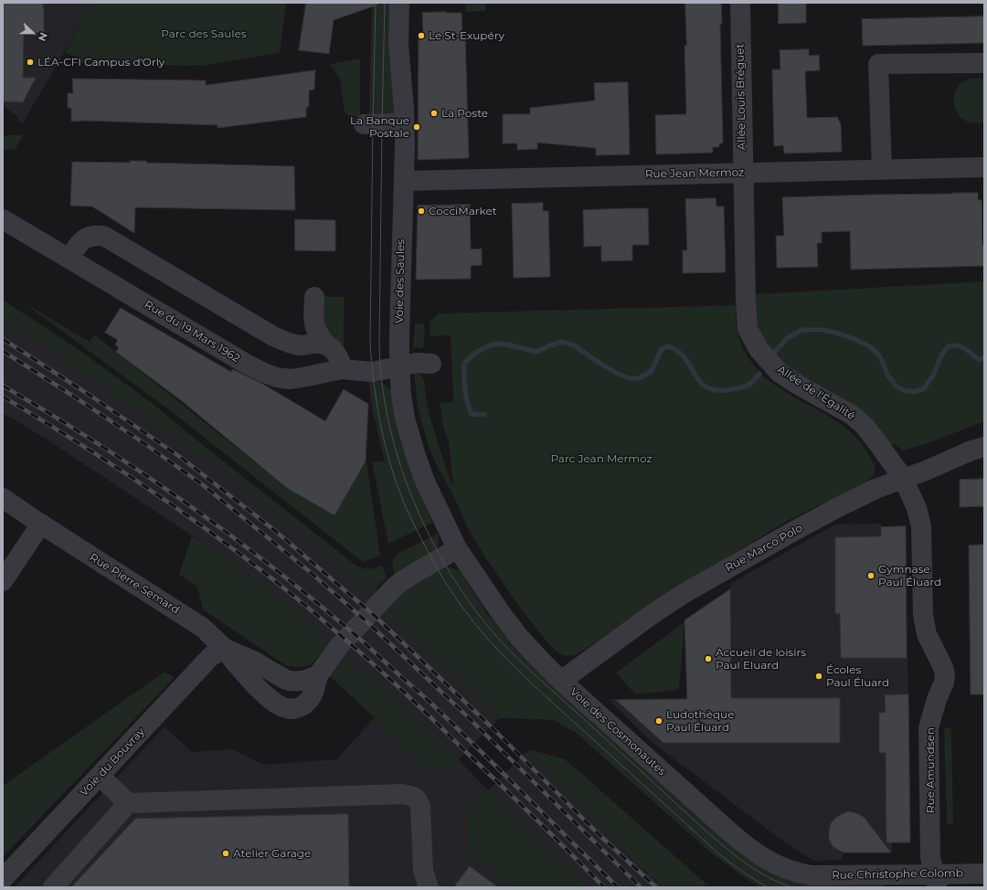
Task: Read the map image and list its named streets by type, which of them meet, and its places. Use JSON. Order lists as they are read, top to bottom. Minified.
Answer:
{"streets":{"street":["Allée Louis Bréguet","Rue Jean Mermoz","Voie des Saules","Rue du 19 Mars 1962","Allée de l'Égalité","Rue Marco Polo","Rue Pierre Semard","Voie des Cosmonautes","Voie du Bouvray","Rue Amundsen","Rue Christophe Colomb"]},"crossings":[["Allée Louis Bréguet","Rue Jean Mermoz"],["Allée Louis Bréguet","Allée de l'Égalité"],["Rue Jean Mermoz","Voie des Saules"],["Voie des Saules","Rue du 19 Mars 1962"],["Voie des Saules","Voie des Cosmonautes"],["Allée de l'Égalité","Rue Marco Polo"],["Allée de l'Égalité","Rue Amundsen"],["Rue Marco Polo","Voie des Cosmonautes"],["Rue Marco Polo","Rue Amundsen"],["Rue Pierre Semard","Voie du Bouvray"],["Voie des Cosmonautes","Rue Christophe Colomb"],["Rue Amundsen","Rue Christophe Colomb"]],"parks":["Parc des Saules","Parc Jean Mermoz"],"places":["Le St-Exupéry","LÉA-CFI Campus d'Orly","La Poste","La Banque Postale","CocciMarket","Gymnase Paul Éluard","Accueil de loisirs Paul Eluard","Écoles Paul Éluard","Ludothèque Paul Éluard","Atelier Garage"],"north":"right"}
